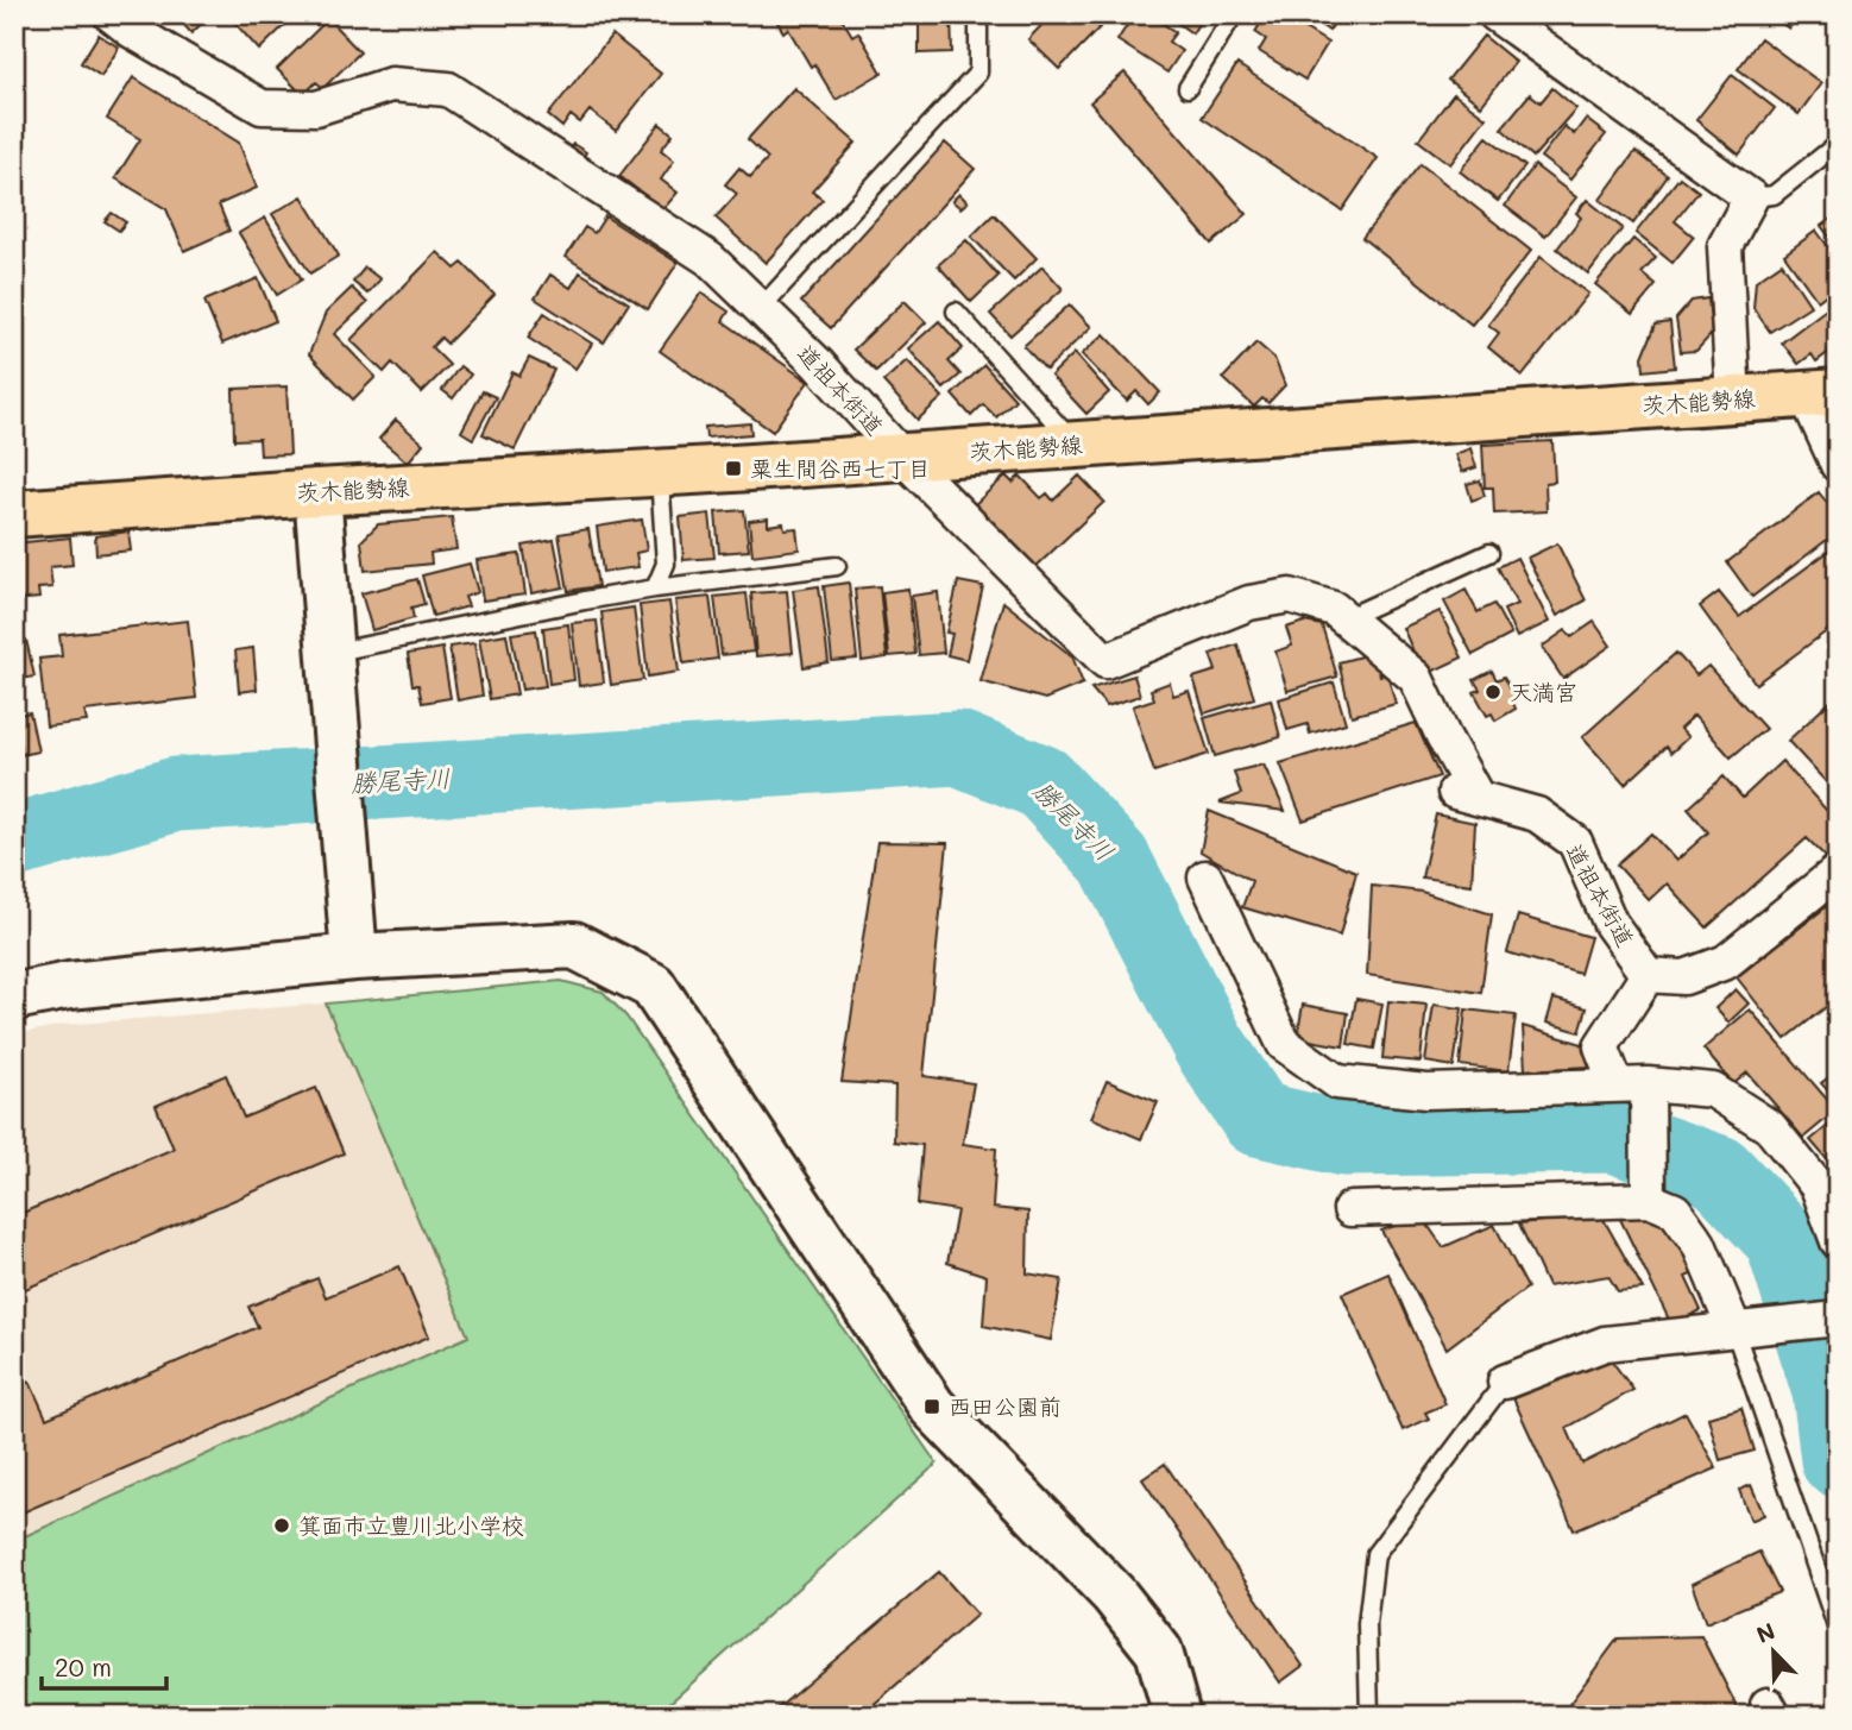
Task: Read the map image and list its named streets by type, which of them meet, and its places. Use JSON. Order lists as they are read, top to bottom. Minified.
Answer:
{"streets":{"main road":["茨木能勢線"],"street":["道祖本街道"]},"crossings":[["道祖本街道","茨木能勢線"]],"water":["勝尾寺川"],"places":{"transit":["粟生間谷西七丁目","西田公園前"],"other":["天満宮","箕面市立豊川北小学校"]},"scale_bar":"20 m","north":"top left"}
